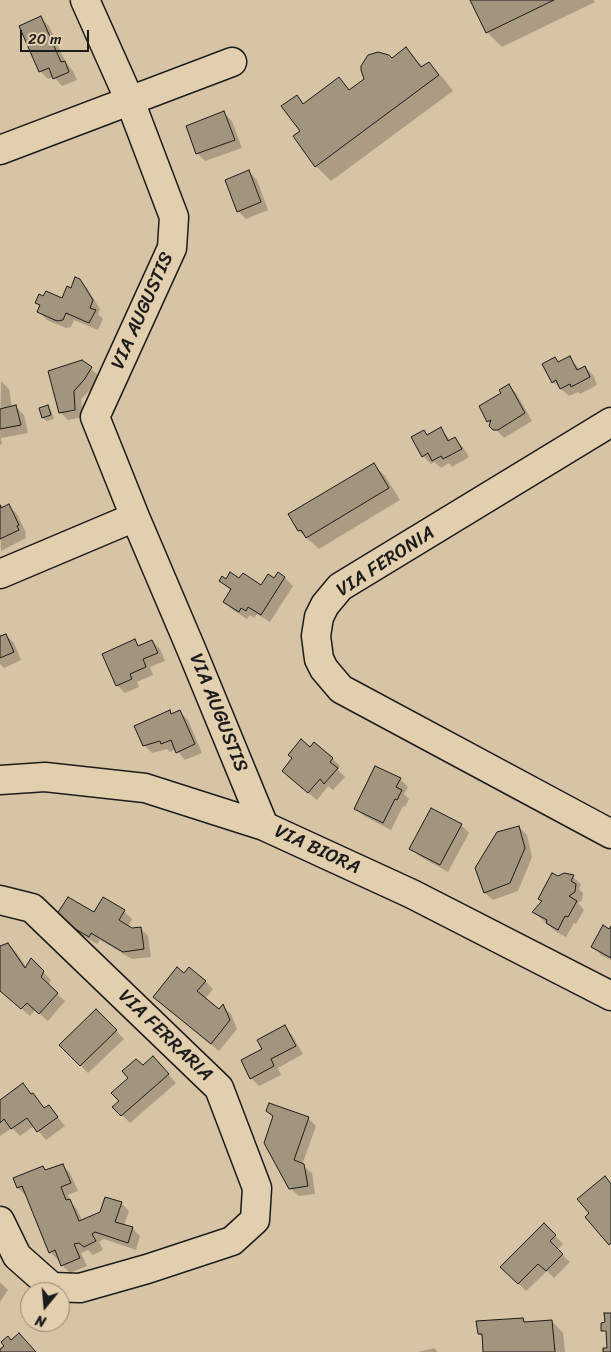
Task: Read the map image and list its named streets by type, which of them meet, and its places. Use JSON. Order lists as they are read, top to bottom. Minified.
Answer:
{"streets":{"street":["VIA AUGUSTIS","VIA FERONIA","VIA BIORA","VIA FERRARIA"]},"crossings":[["VIA AUGUSTIS","VIA BIORA"]],"scale_bar":"20 m","north":"bottom"}
